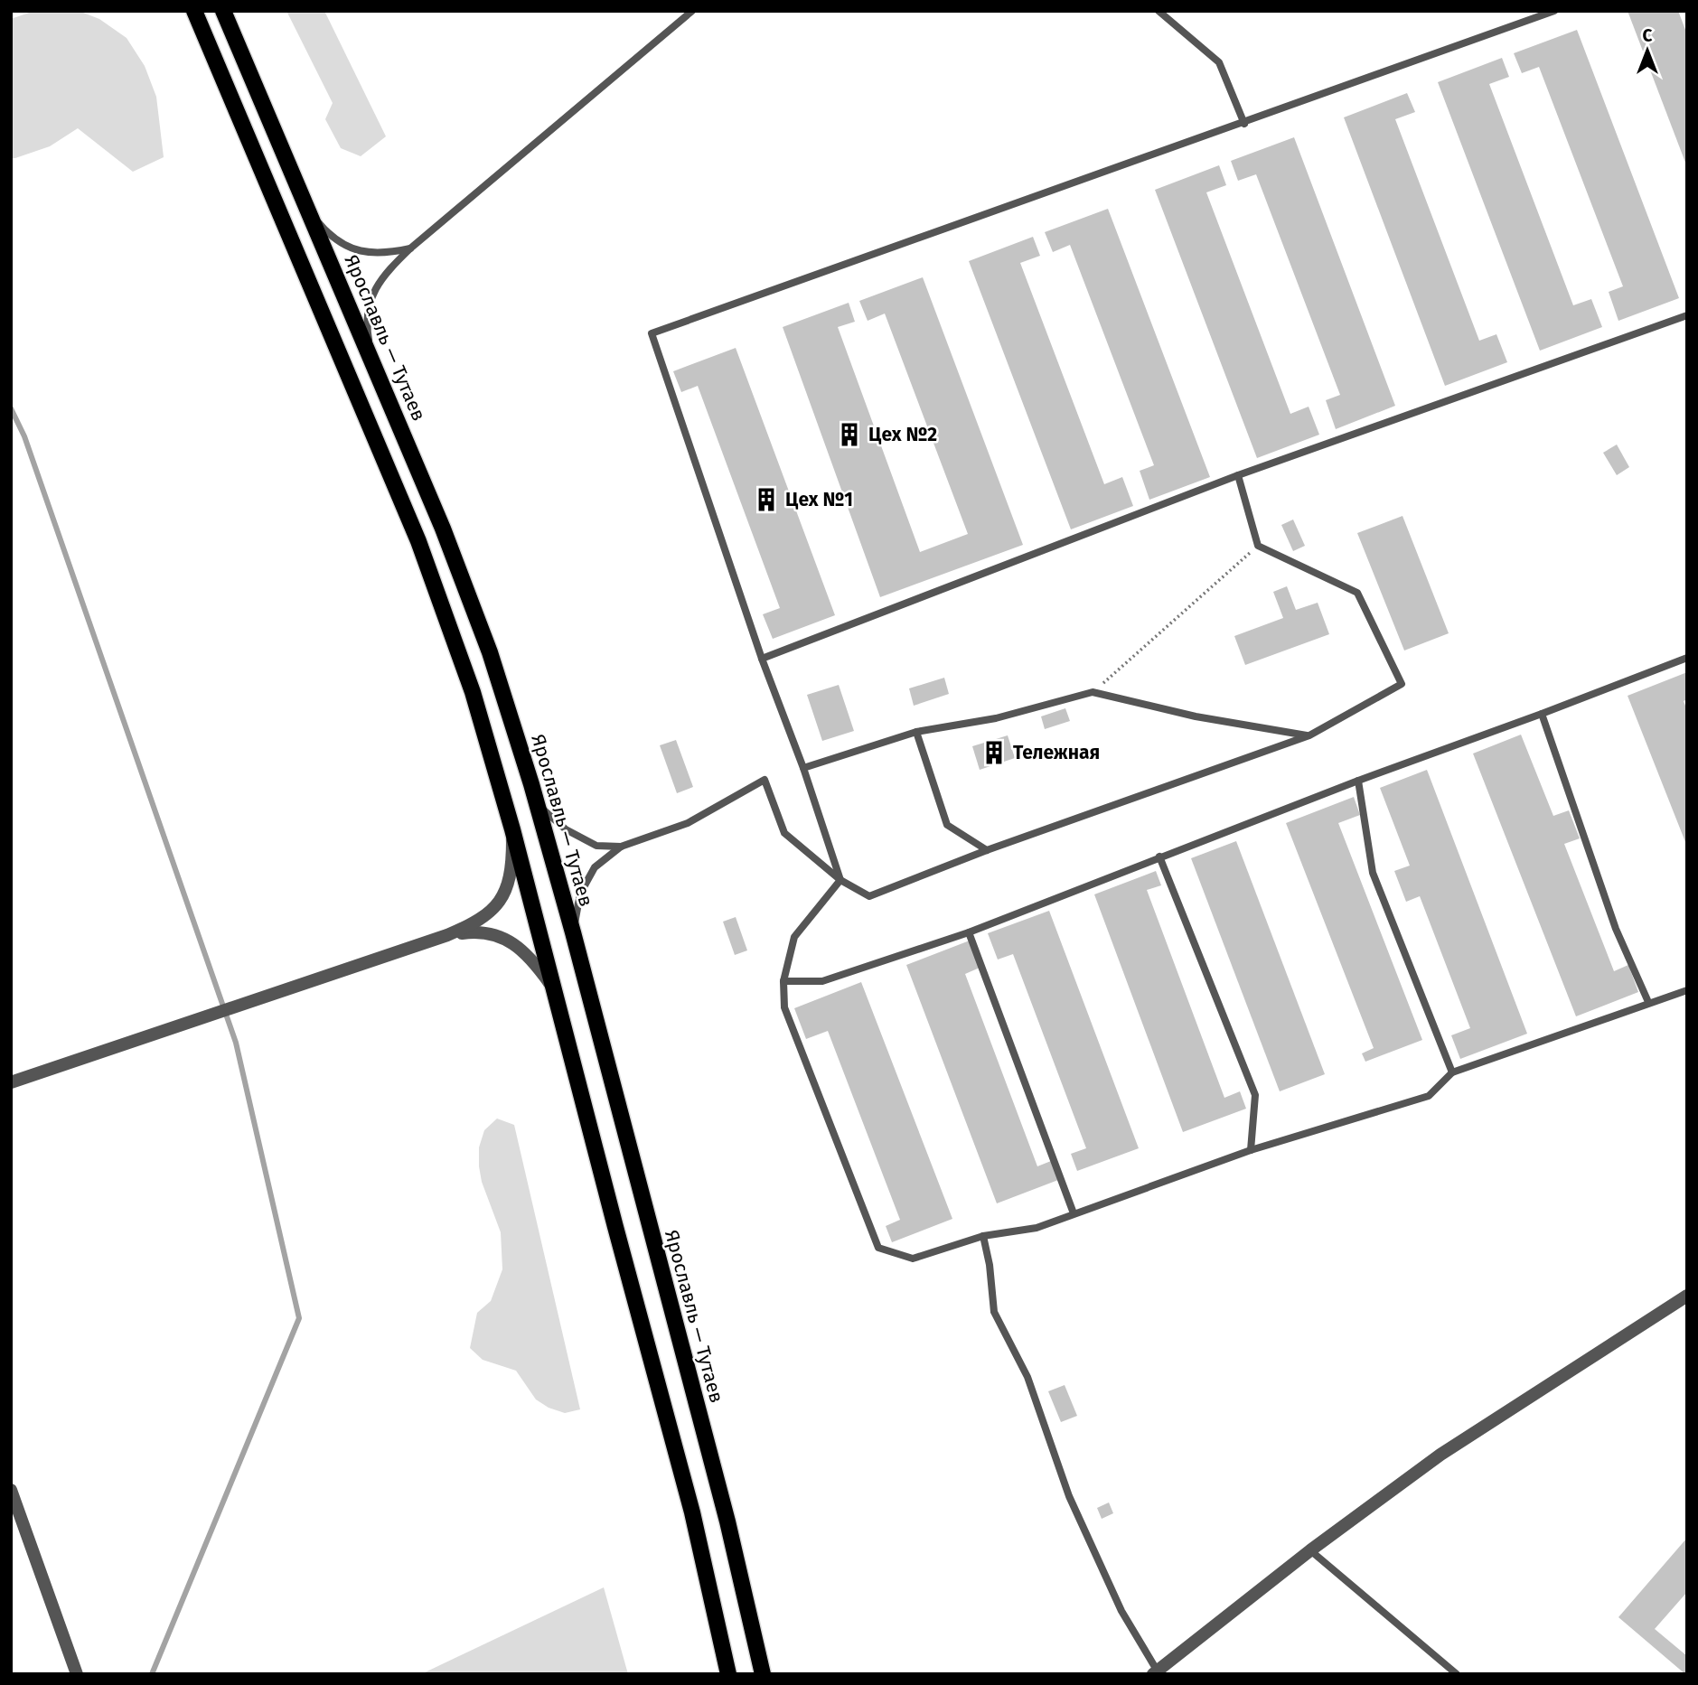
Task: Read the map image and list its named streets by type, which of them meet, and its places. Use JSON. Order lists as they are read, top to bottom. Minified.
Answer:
{"streets":{"main road":["Ярославль — Тутаев"]},"places":{"building":["Цех №2","Цех №1","Тележная"]},"north":"top"}
